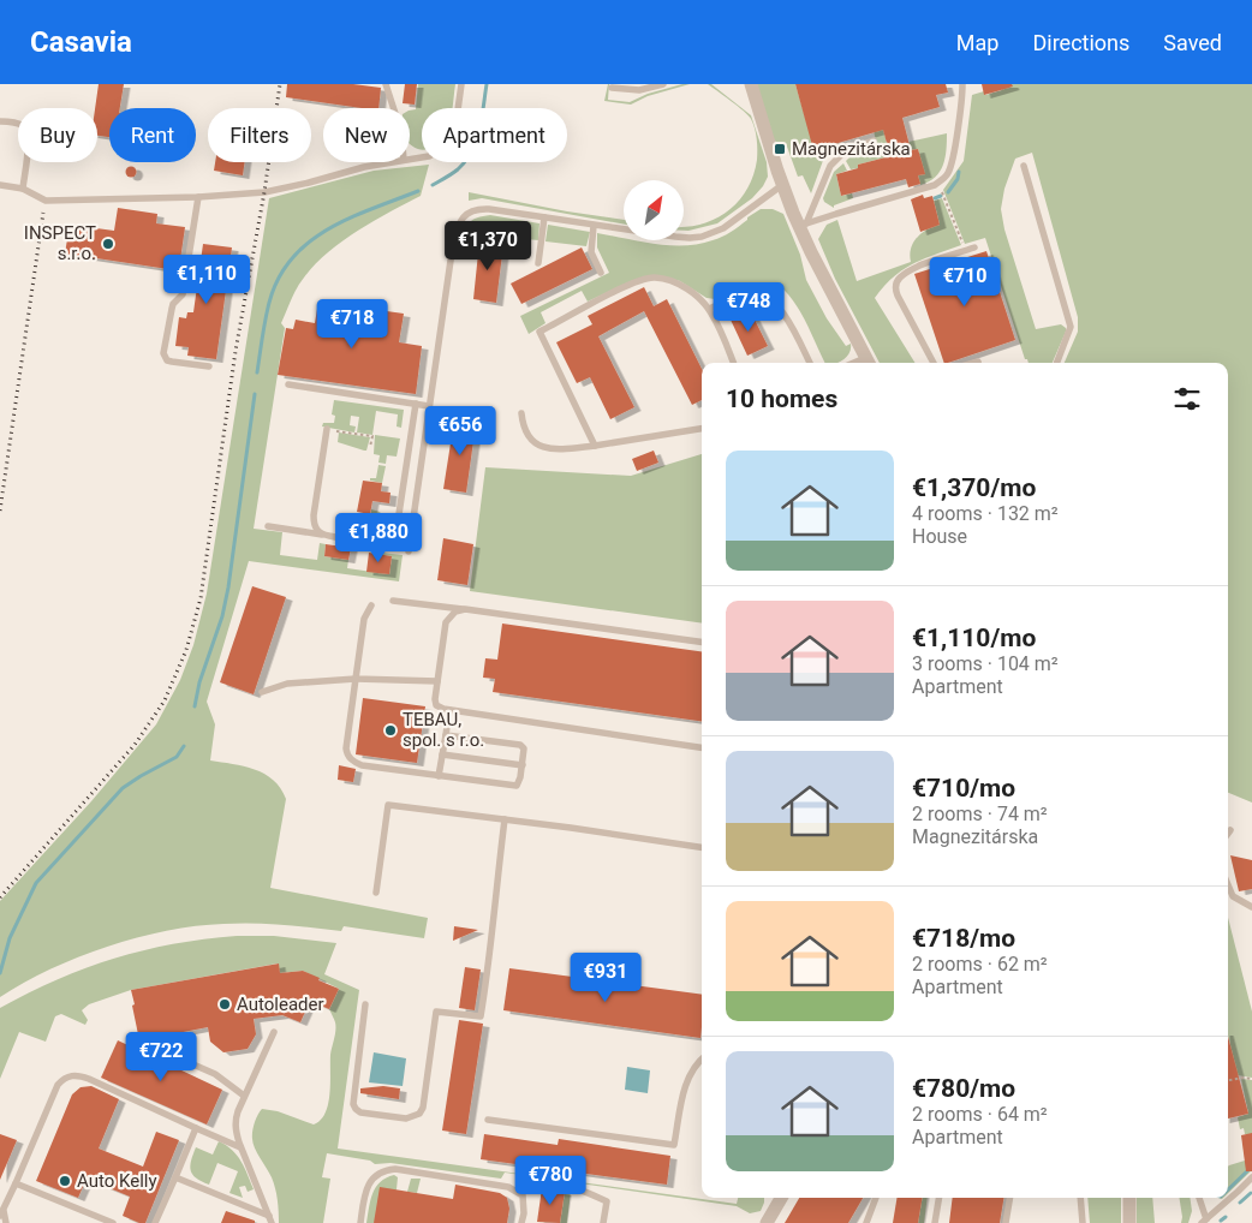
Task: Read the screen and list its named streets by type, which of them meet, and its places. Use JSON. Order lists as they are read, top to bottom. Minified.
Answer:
{"places":{"transit":["Magnezitárska"],"other":["INSPECT s.r.o.","TEBAU, spol. s r.o.","Autoleader","Auto Kelly"]},"north":"top right","page":{"header":"Casavia","nav":["Map","Directions","Saved"],"chip":["Buy","Rent","Filters","New","Apartment"],"price":["€1,370","€1,110","€710","€748","€718","€656","€1,880","€931","€722","€780"],"heading":"10 homes","list":[{"name":"€1,370/mo","note":"4 rooms · 132 m² · House"},{"name":"€1,110/mo","note":"3 rooms · 104 m² · Apartment"},{"name":"€710/mo","note":"2 rooms · 74 m² · Magnezitárska"},{"name":"€718/mo","note":"2 rooms · 62 m² · Apartment"},{"name":"€780/mo","note":"2 rooms · 64 m² · Apartment"}]}}
